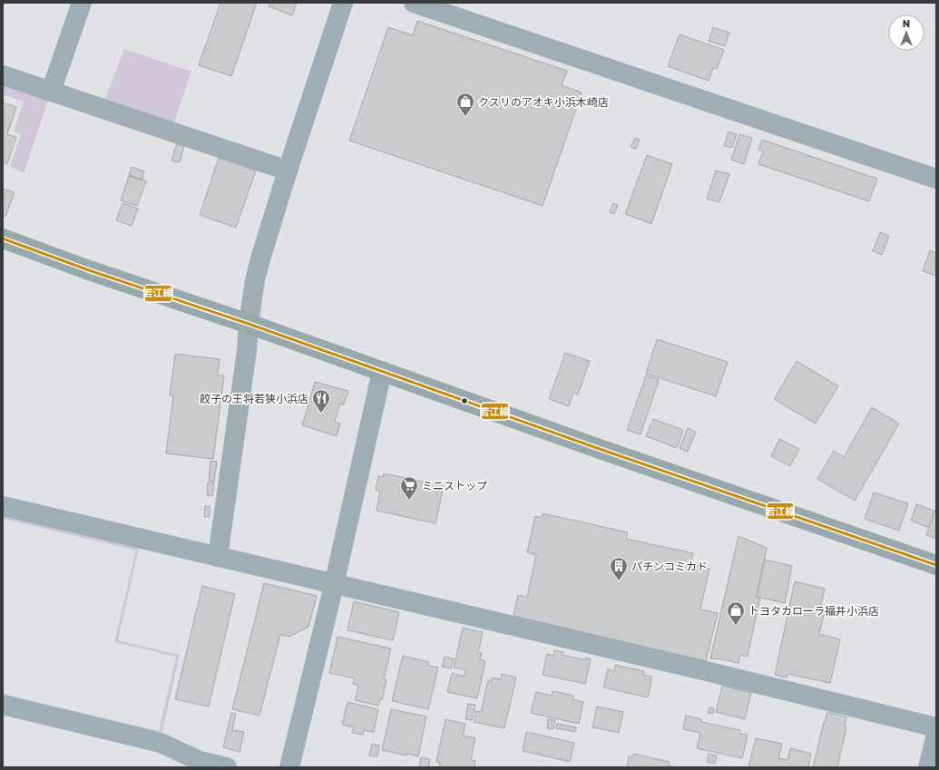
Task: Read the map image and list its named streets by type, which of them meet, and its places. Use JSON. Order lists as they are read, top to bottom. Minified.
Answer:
{"places":{"shop":["クスリのアオキ小浜木崎店","トヨタカローラ福井小浜店"],"restaurant":["餃子の王将若狭小浜店"],"supermarket":["ミニストップ"],"building":["パチンコミカド"]},"lines":["transit line 若江線"],"north":"top"}
